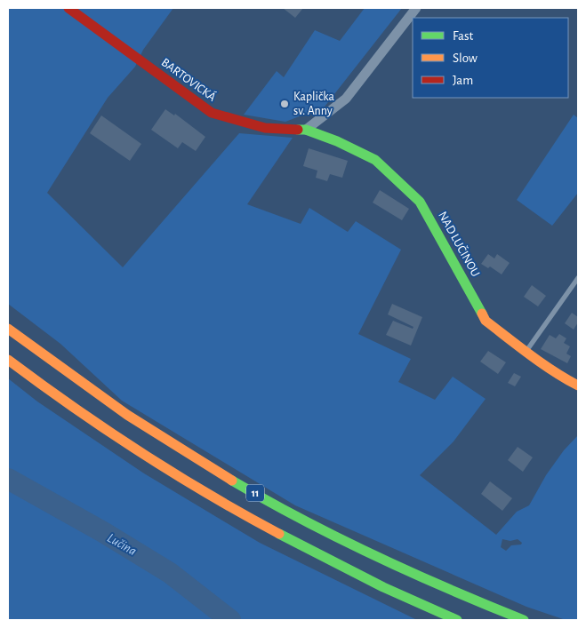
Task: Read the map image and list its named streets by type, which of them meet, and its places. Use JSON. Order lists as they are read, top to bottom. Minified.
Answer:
{"streets":{"main road":["BARTOVICKÁ","NAD LUČINOU","11"]},"crossings":[["BARTOVICKÁ","NAD LUČINOU"]],"water":["Lučina"],"places":["Kaplička sv. Anny"],"legend":["Fast","Slow","Jam"]}
